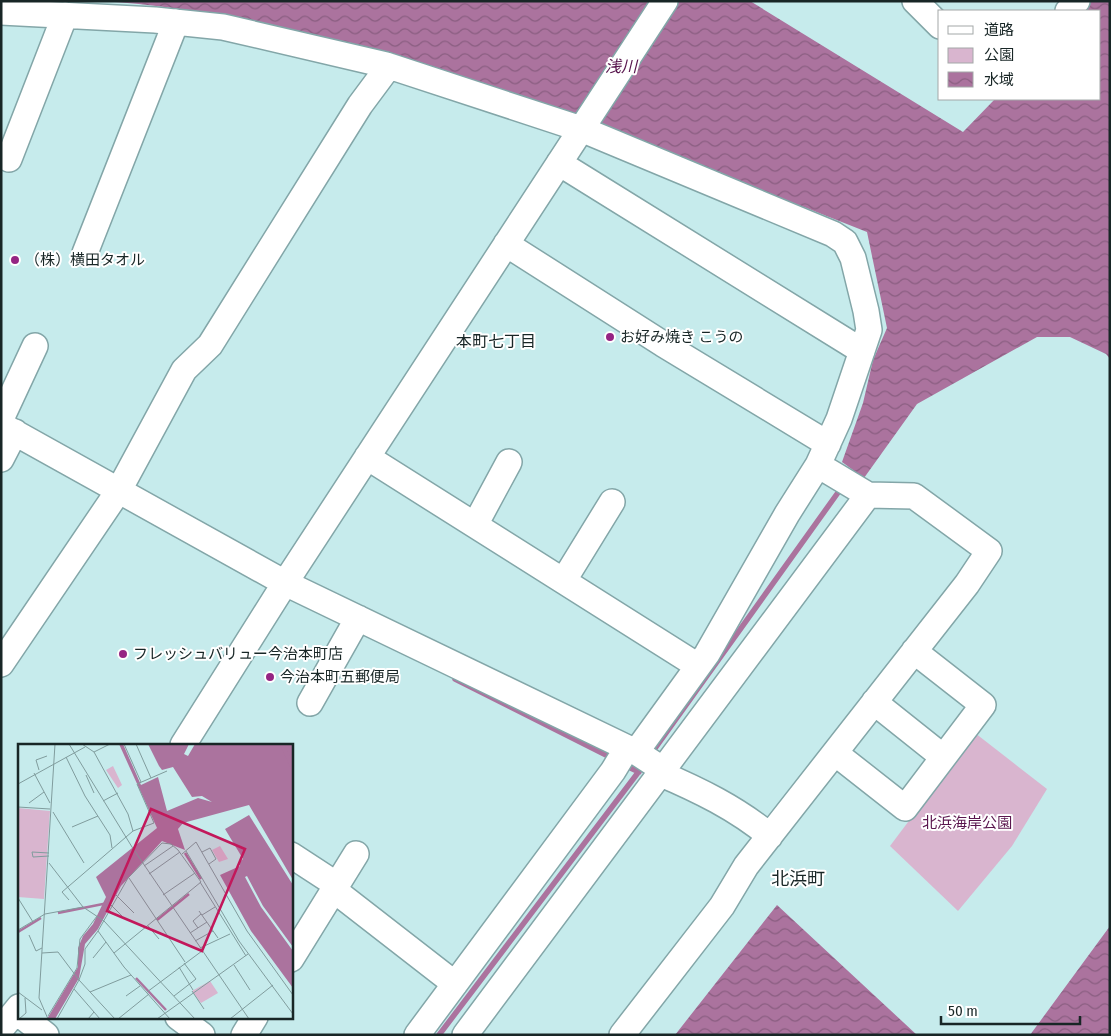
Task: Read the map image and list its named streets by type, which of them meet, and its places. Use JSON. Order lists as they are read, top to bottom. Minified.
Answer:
{"districts":["本町七丁目","北浜町"],"water":["浅川"],"parks":["北浜海岸公園"],"places":["（株）横田タオル","お好み焼き こうの","フレッシュバリュー今治本町店","今治本町五郵便局"],"legend":["道路","公園","水域"],"scale_bar":"50 m"}
